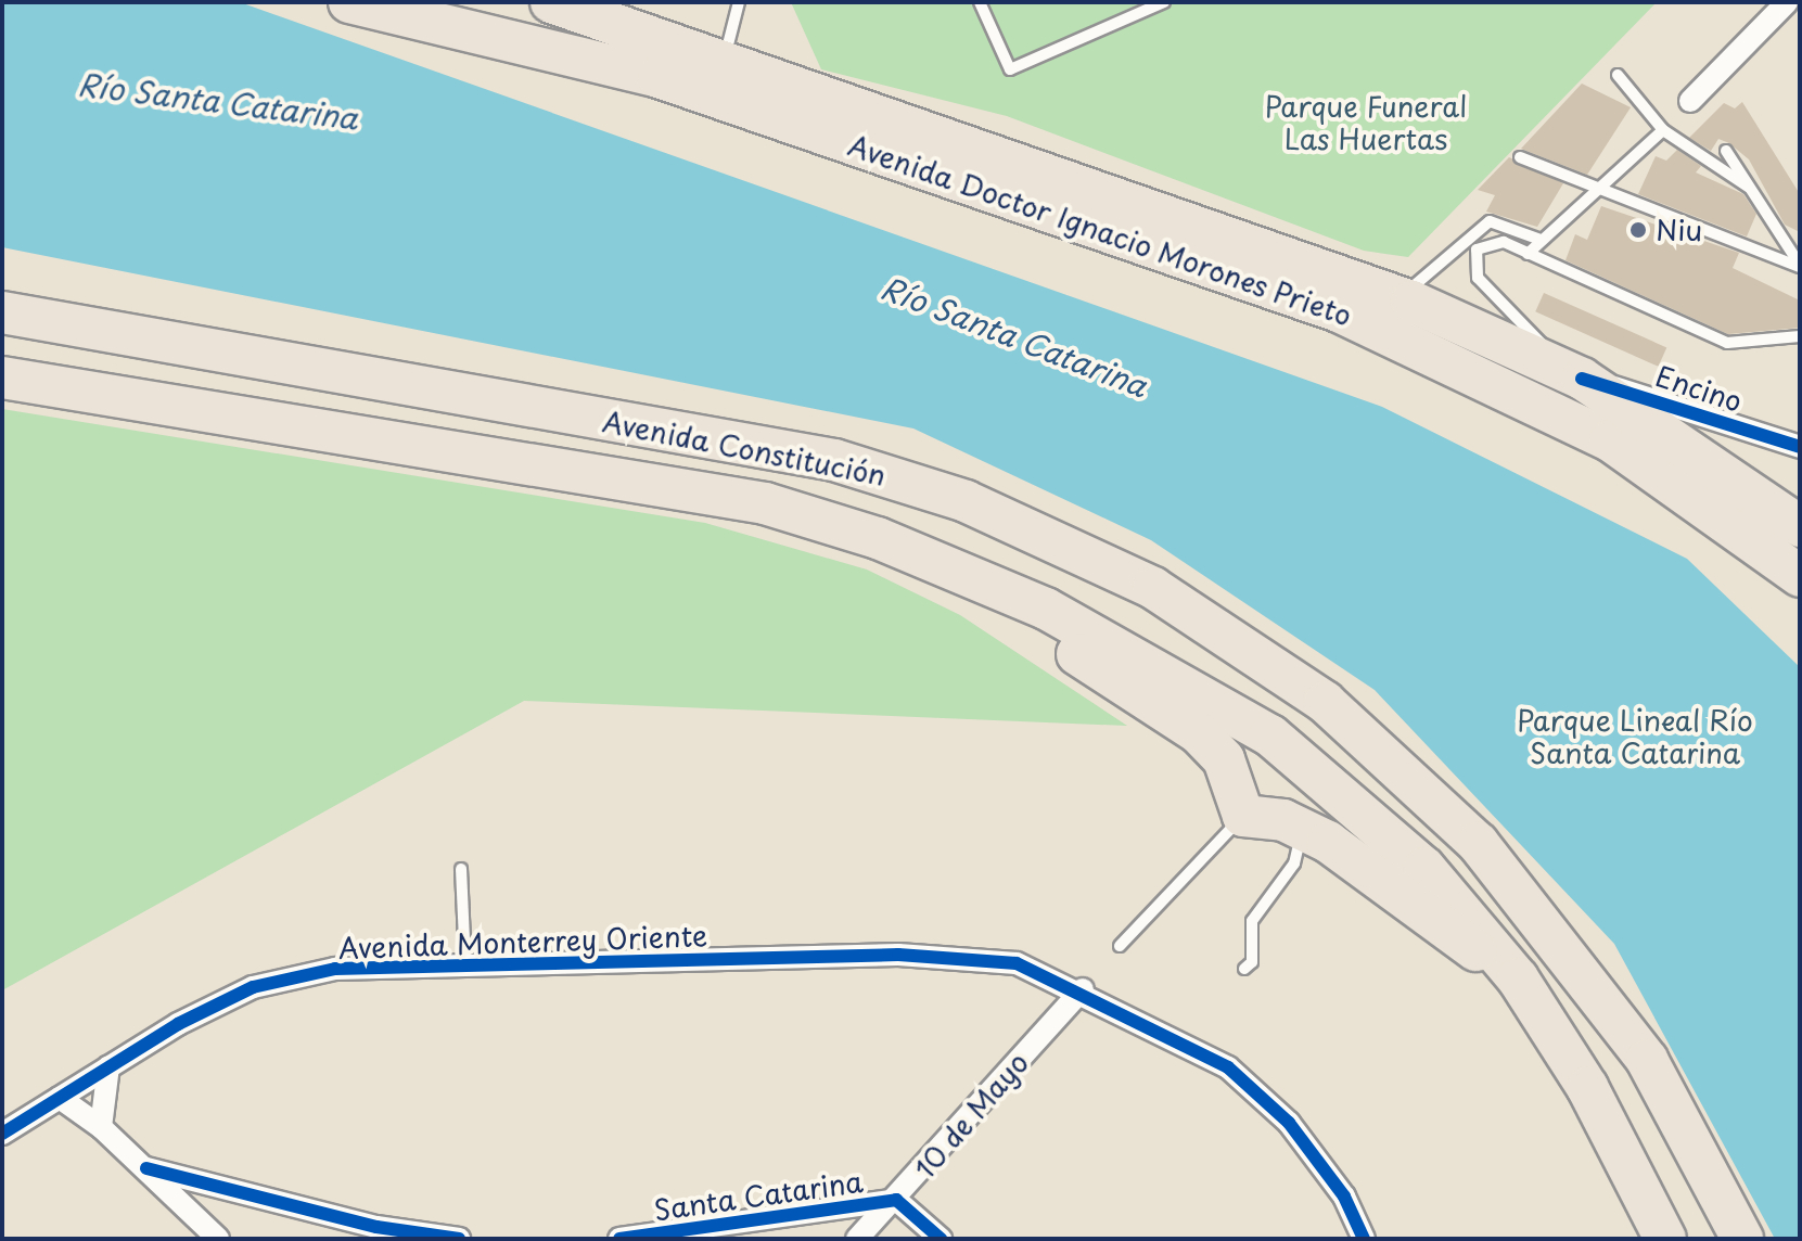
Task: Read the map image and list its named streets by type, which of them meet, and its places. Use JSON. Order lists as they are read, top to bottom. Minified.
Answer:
{"streets":{"highway":["Avenida Doctor Ignacio Morones Prieto","Avenida Constitución"],"street":["Encino","Avenida Monterrey Oriente","10 de Mayo","Santa Catarina"]},"crossings":[["Avenida Doctor Ignacio Morones Prieto","Encino"],["Avenida Monterrey Oriente","10 de Mayo"],["10 de Mayo","Santa Catarina"]],"water":["Río Santa Catarina"],"parks":["Parque Funeral Las Huertas","Parque Lineal Río Santa Catarina"],"places":["Niu"]}
